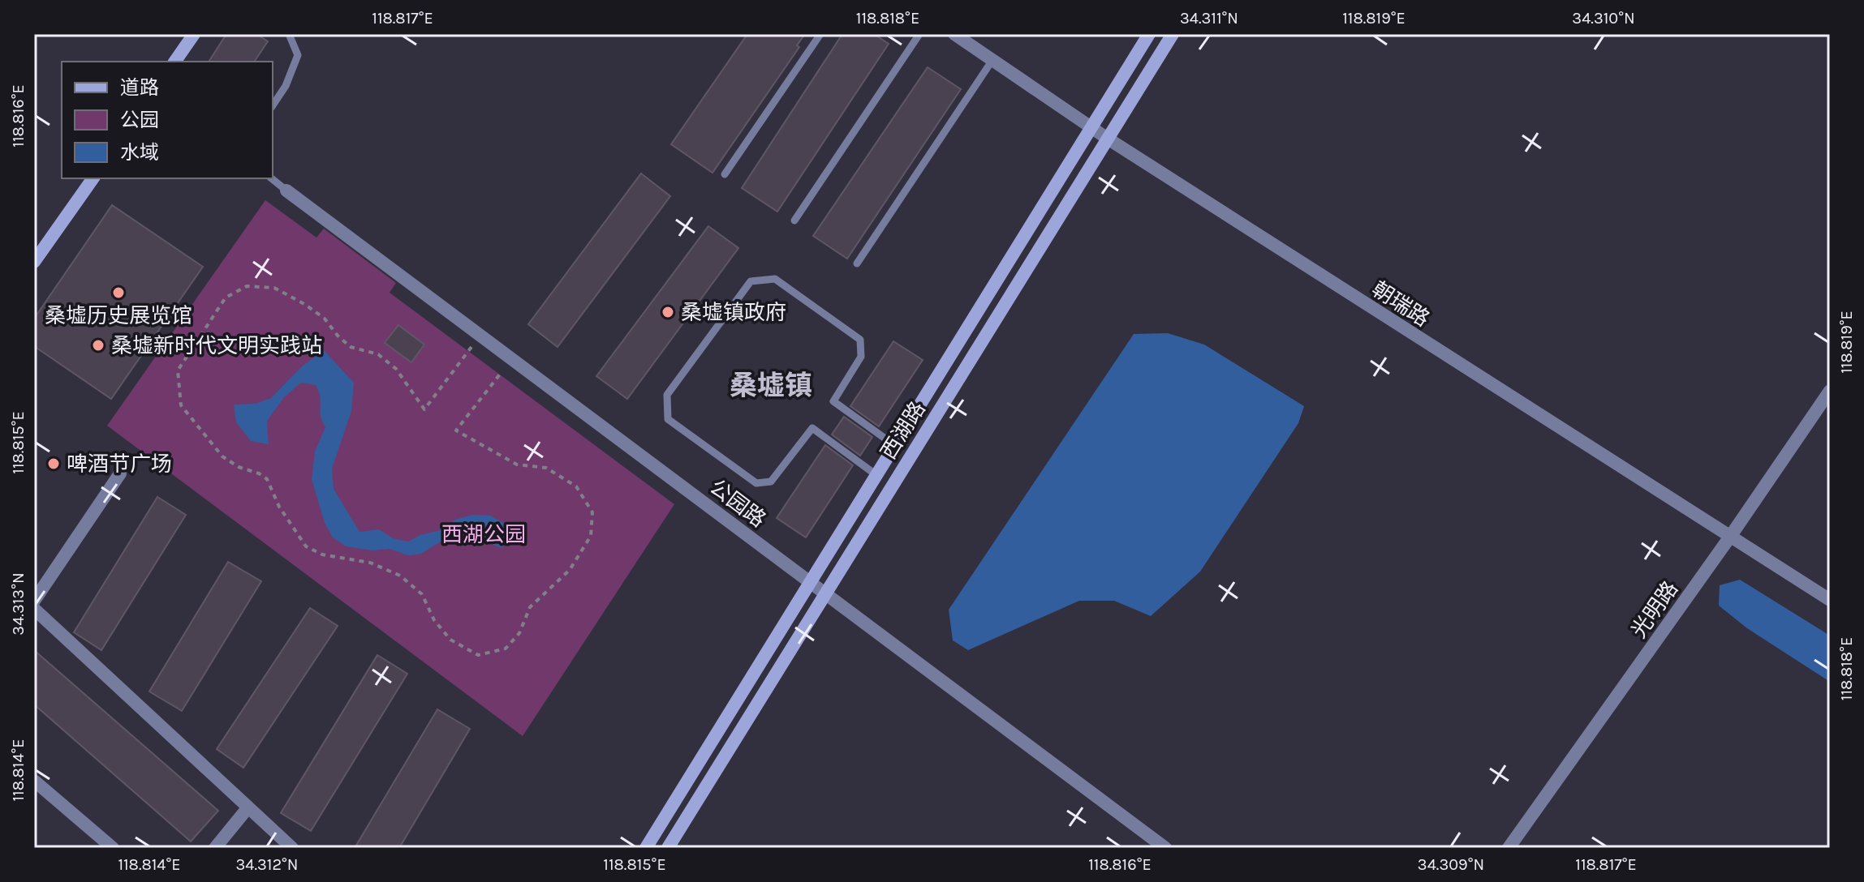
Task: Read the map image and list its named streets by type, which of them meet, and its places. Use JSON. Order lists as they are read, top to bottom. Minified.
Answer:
{"streets":{"main road":["西湖路"],"street":["朝瑞路","公园路","光明路"]},"crossings":[["朝瑞路","西湖路"],["朝瑞路","光明路"],["西湖路","公园路"]],"districts":["桑墟镇"],"parks":["西湖公园"],"places":["桑墟历史展览馆","桑墟镇政府","桑墟新时代文明实践站","啤酒节广场"],"legend":["道路","公园","水域"],"coordinates":["118.817°E","118.818°E","34.311°N","118.819°E","34.310°N","118.816°E","118.815°E","34.313°N","118.814°E","34.312°N","34.309°N"]}
